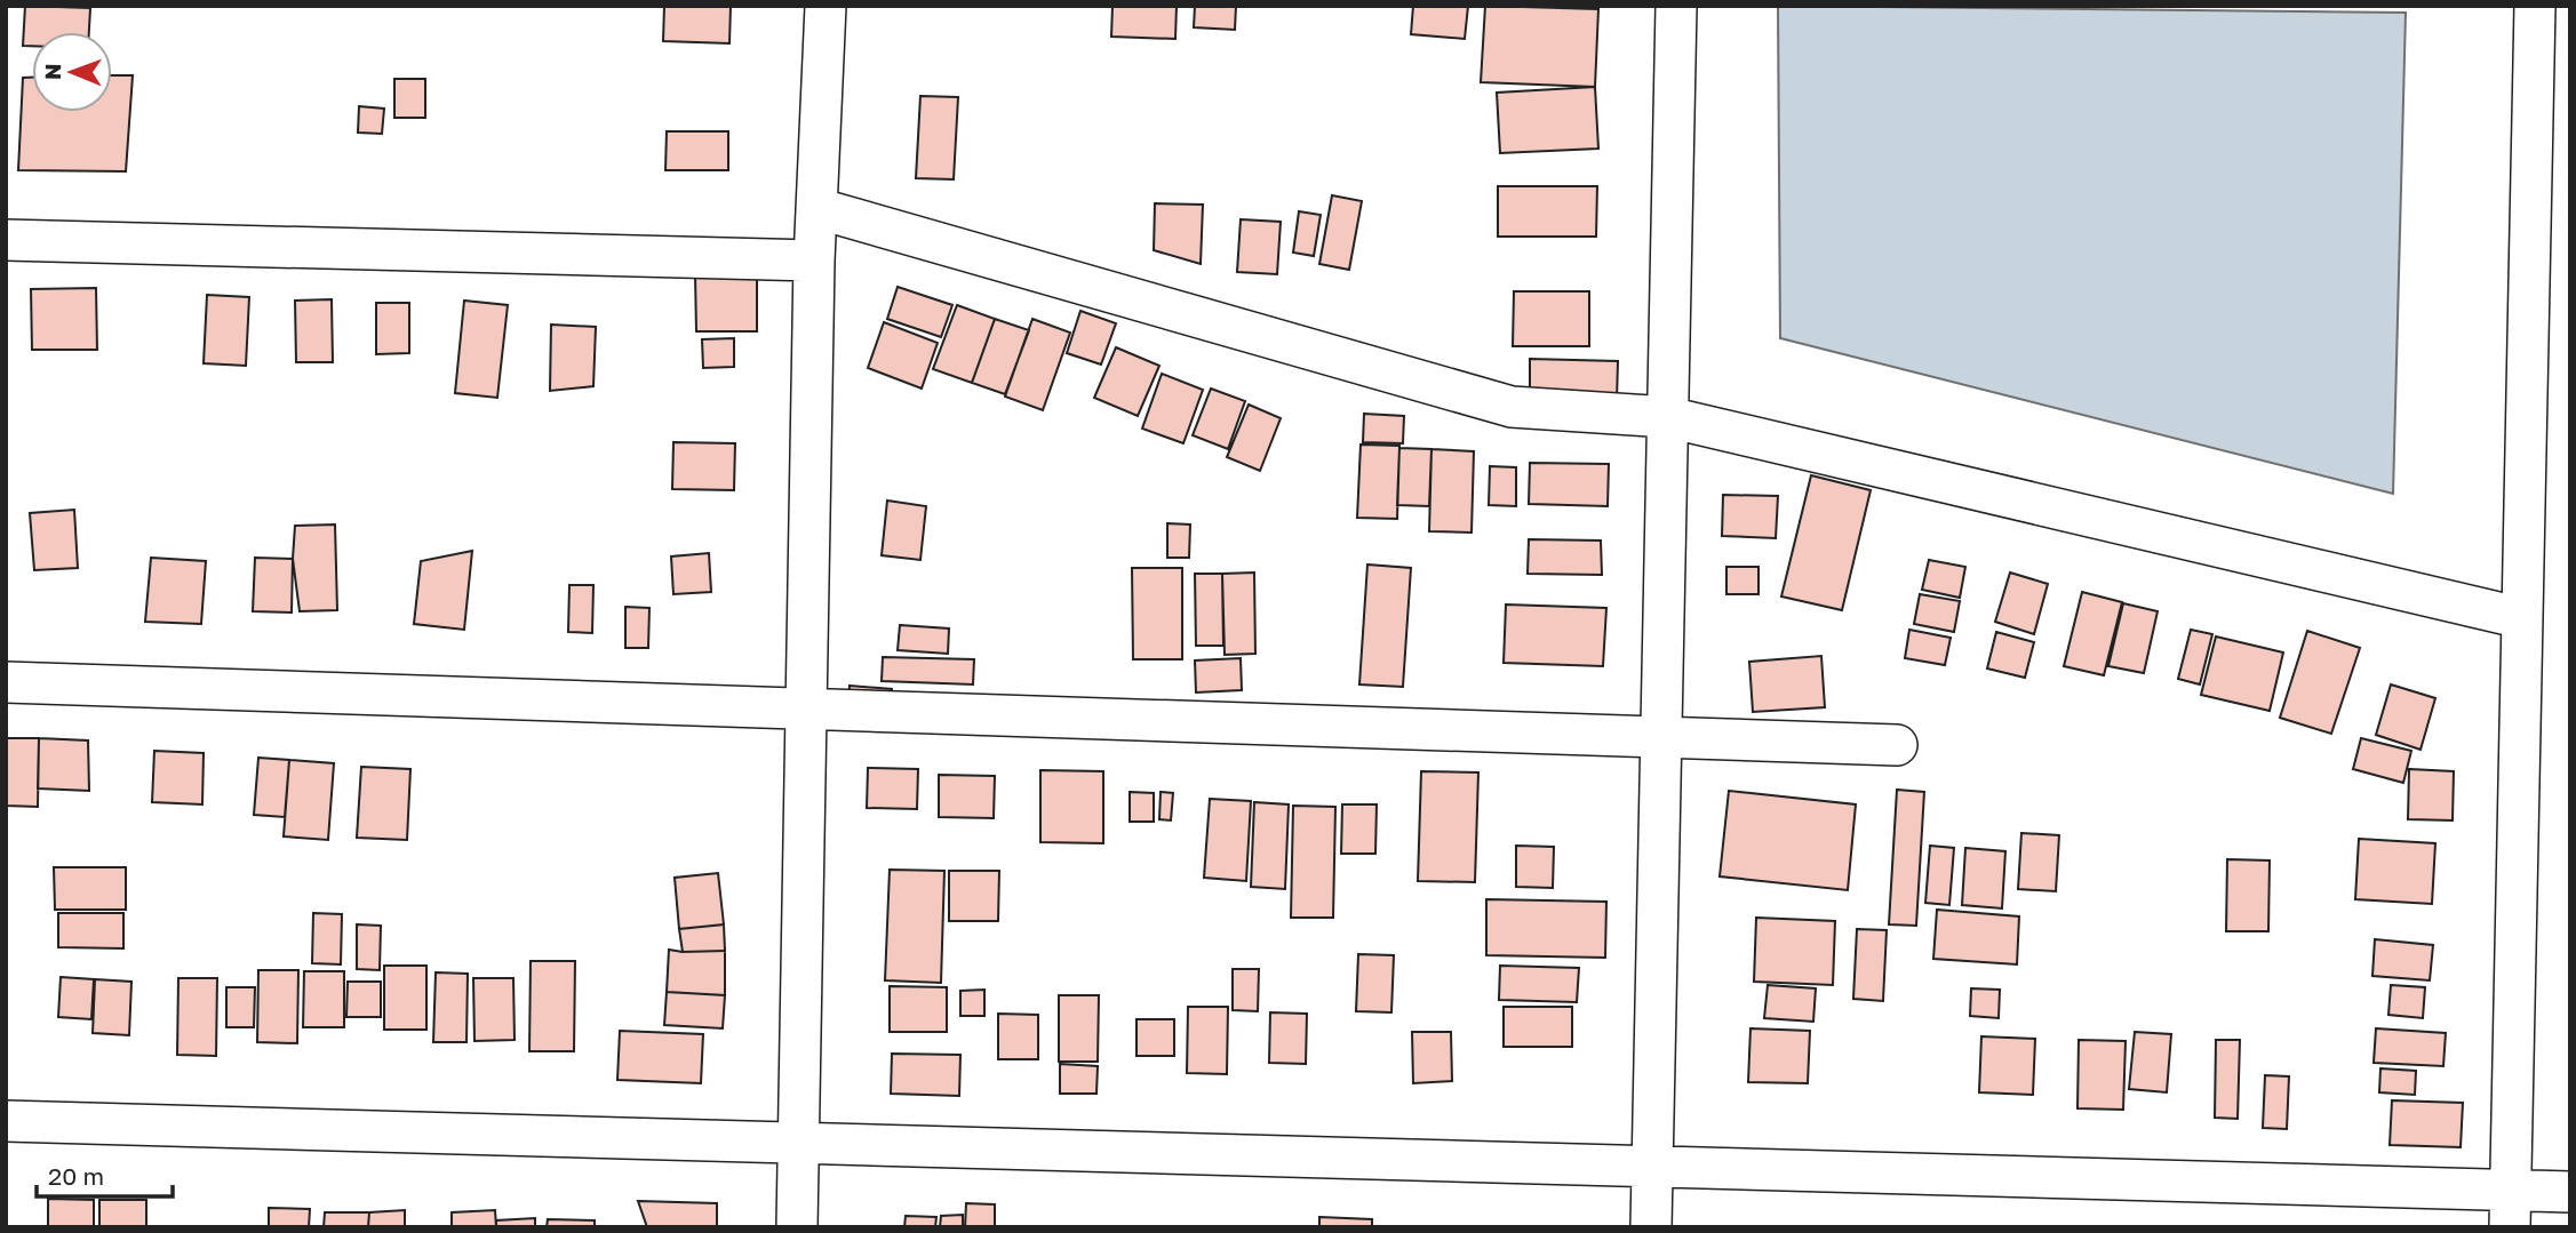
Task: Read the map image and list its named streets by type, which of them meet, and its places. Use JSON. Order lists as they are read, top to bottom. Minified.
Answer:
{"scale_bar":"20 m","north":"left"}
